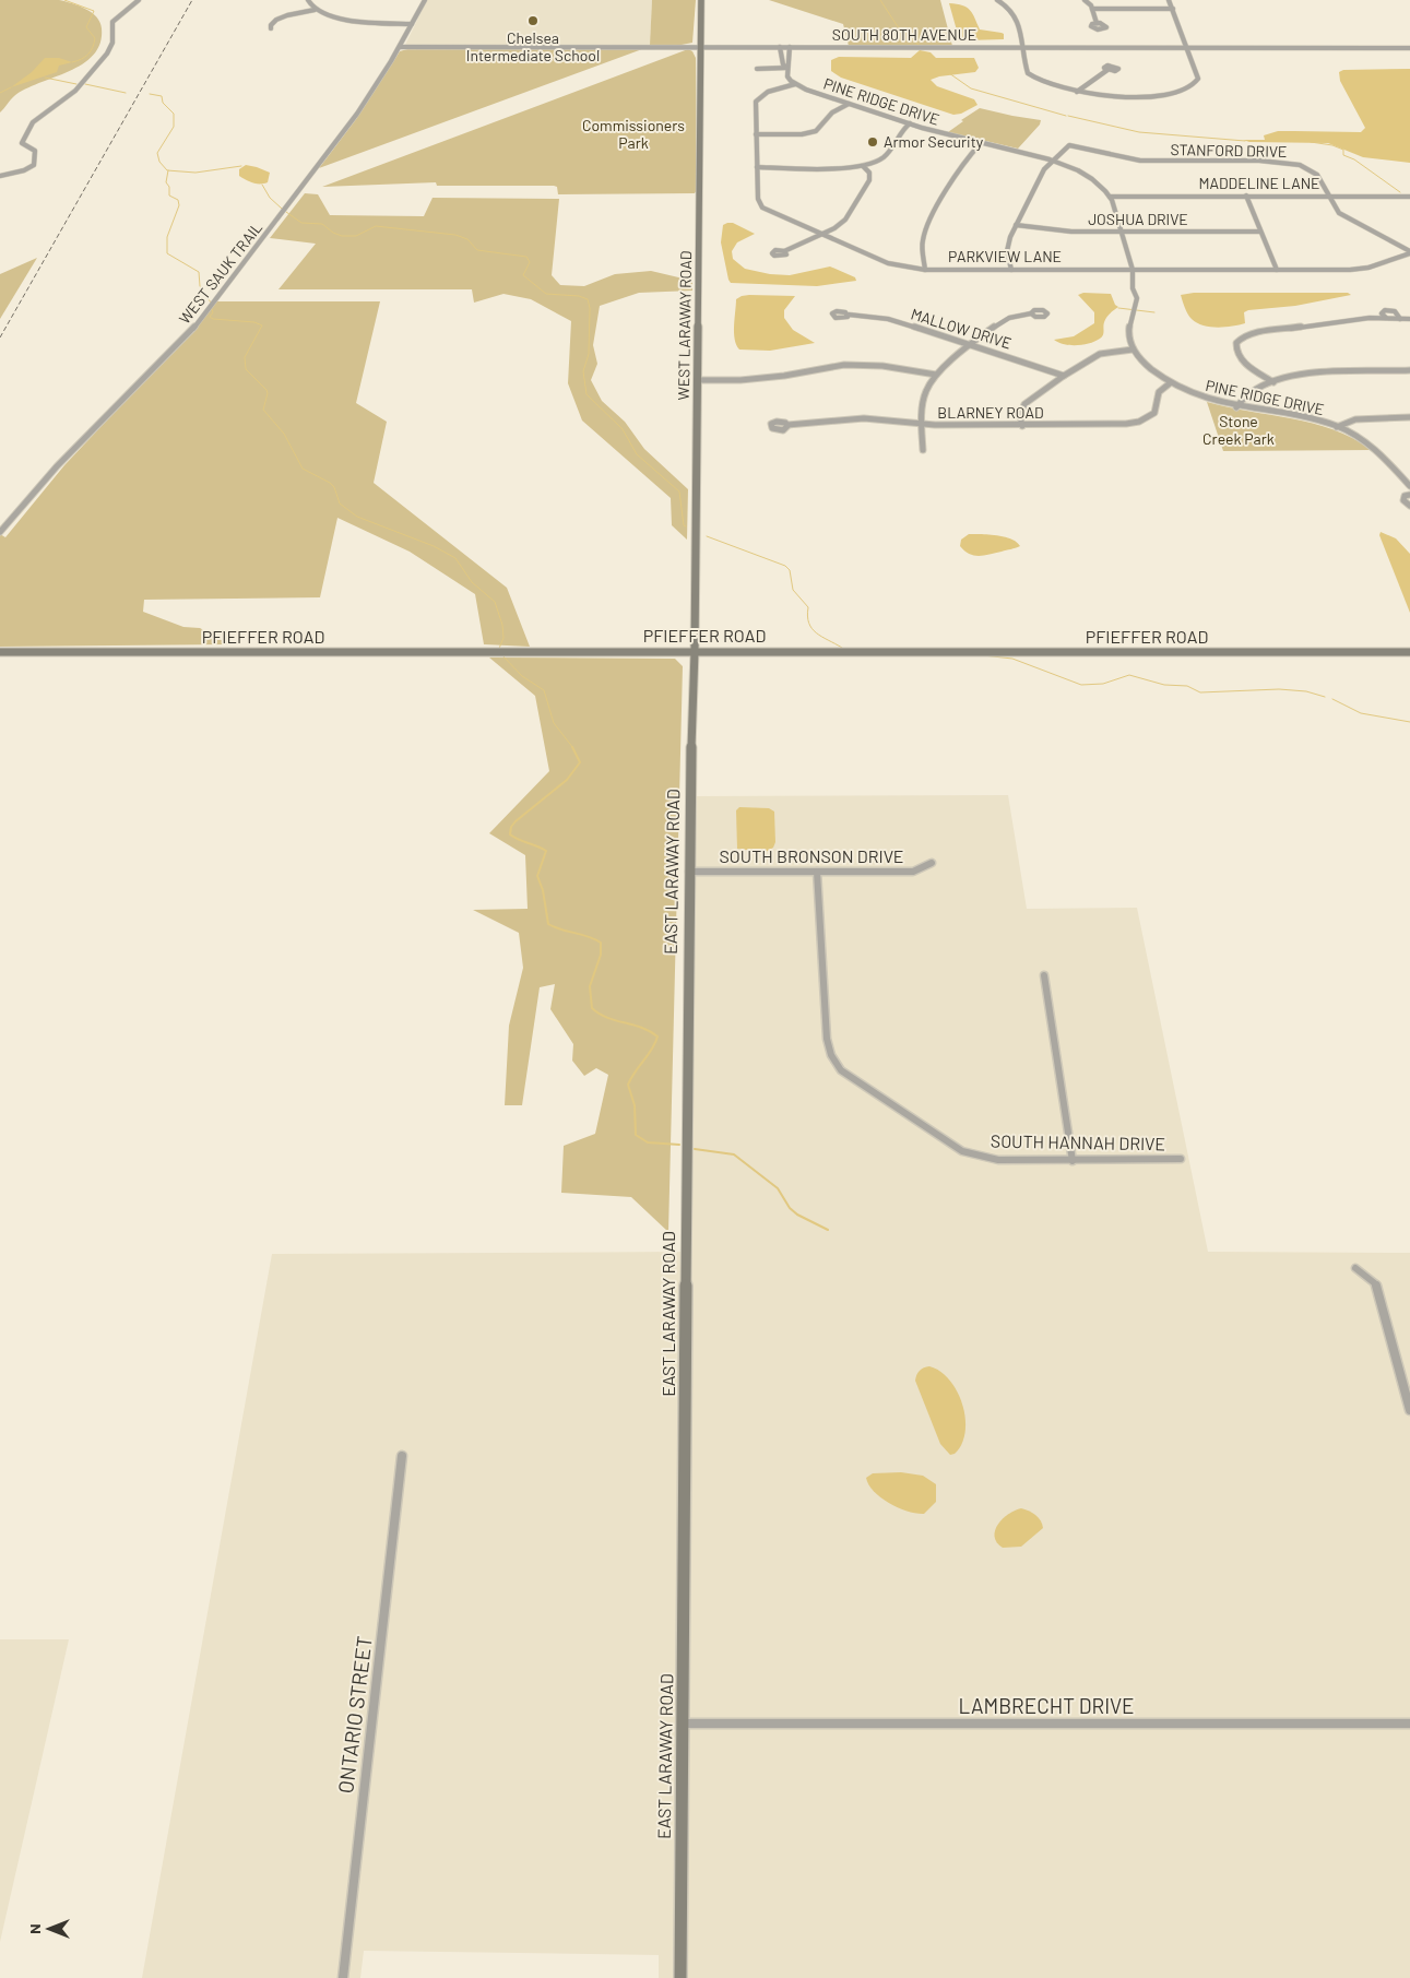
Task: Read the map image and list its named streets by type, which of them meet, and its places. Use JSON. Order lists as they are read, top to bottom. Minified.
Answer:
{"streets":{"main road":["WEST LARAWAY ROAD","PFIEFFER ROAD","EAST LARAWAY ROAD"],"street":["SOUTH 80TH AVENUE","PINE RIDGE DRIVE","STANFORD DRIVE","MADDELINE LANE","JOSHUA DRIVE","PARKVIEW LANE","WEST SAUK TRAIL","MALLOW DRIVE","BLARNEY ROAD","SOUTH BRONSON DRIVE","SOUTH HANNAH DRIVE","LAMBRECHT DRIVE","ONTARIO STREET"]},"crossings":[["SOUTH 80TH AVENUE","WEST SAUK TRAIL"],["SOUTH 80TH AVENUE","WEST LARAWAY ROAD"],["PINE RIDGE DRIVE","STANFORD DRIVE"],["PINE RIDGE DRIVE","MADDELINE LANE"],["PINE RIDGE DRIVE","JOSHUA DRIVE"],["PINE RIDGE DRIVE","PARKVIEW LANE"],["PINE RIDGE DRIVE","BLARNEY ROAD"],["STANFORD DRIVE","MADDELINE LANE"],["STANFORD DRIVE","PARKVIEW LANE"],["WEST LARAWAY ROAD","PFIEFFER ROAD"],["WEST LARAWAY ROAD","EAST LARAWAY ROAD"],["PFIEFFER ROAD","EAST LARAWAY ROAD"],["SOUTH BRONSON DRIVE","EAST LARAWAY ROAD"],["SOUTH BRONSON DRIVE","SOUTH HANNAH DRIVE"],["EAST LARAWAY ROAD","LAMBRECHT DRIVE"]],"parks":["Commissioners Park","Stone Creek Park"],"places":["Chelsea Intermediate School","Armor Security"],"north":"left"}
